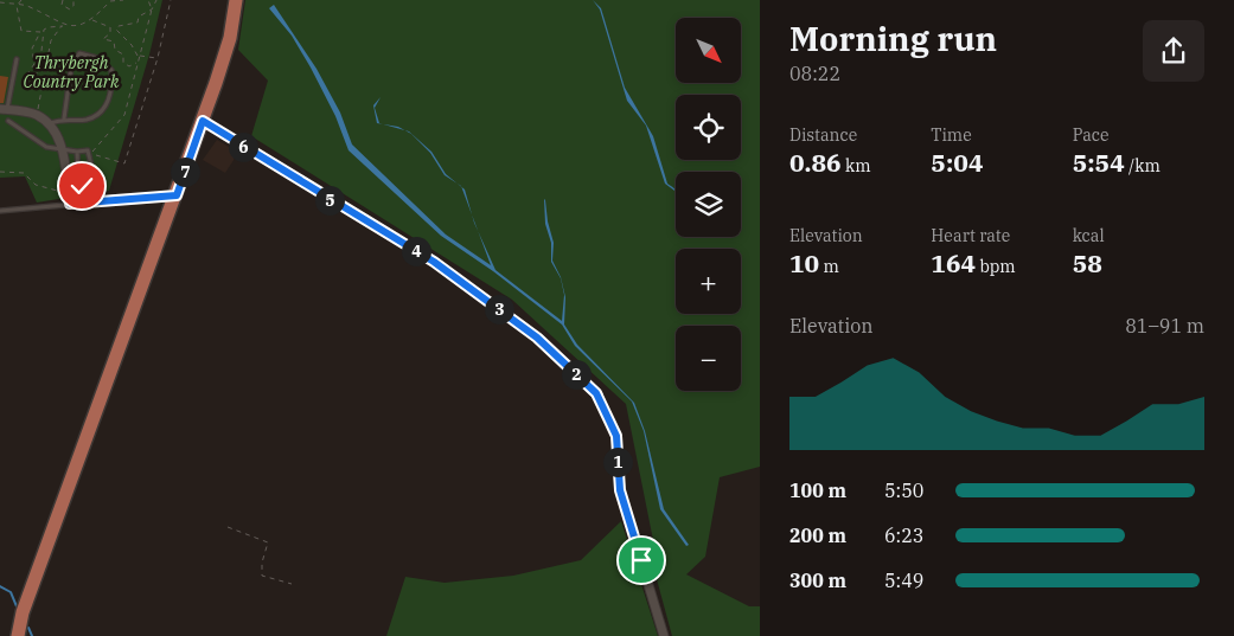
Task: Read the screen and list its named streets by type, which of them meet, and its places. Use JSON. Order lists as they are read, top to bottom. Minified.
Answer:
{"parks":["Thrybergh Country Park"],"north":"bottom right","page":{"heading":["Morning run","08:22"],"map_buttons":["+","−"],"stats":[["Distance","0.86 km"],["Time","5:04"],["Pace","5:54 /km"],["Elevation","10 m"],["Heart rate","164 bpm"],["kcal","58"]],"pins":["6","7","5","4","3","2","1"],"chart":["Elevation","81–91 m"],"list":[{"name":"100 m","note":"5:50"},{"name":"200 m","note":"6:23"},{"name":"300 m","note":"5:49"}]}}
